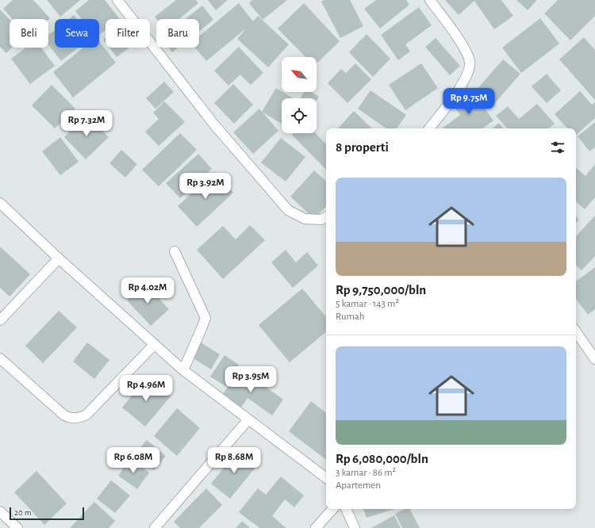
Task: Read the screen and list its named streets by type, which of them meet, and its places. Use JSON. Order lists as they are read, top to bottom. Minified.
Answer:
{"scale_bar":"20 m","north":"top left","page":{"chip":["Beli","Sewa","Filter","Baru"],"price":["Rp 9.75M","Rp 7.32M","Rp 3.92M","Rp 4.02M","Rp 3.95M","Rp 4.96M","Rp 6.08M","Rp 8.68M"],"heading":"8 properti","list":[{"name":"Rp 9,750,000/bln","note":"5 kamar · 143 m² · Rumah"},{"name":"Rp 6,080,000/bln","note":"3 kamar · 86 m² · Apartemen"}],"scale":"20 m"}}
